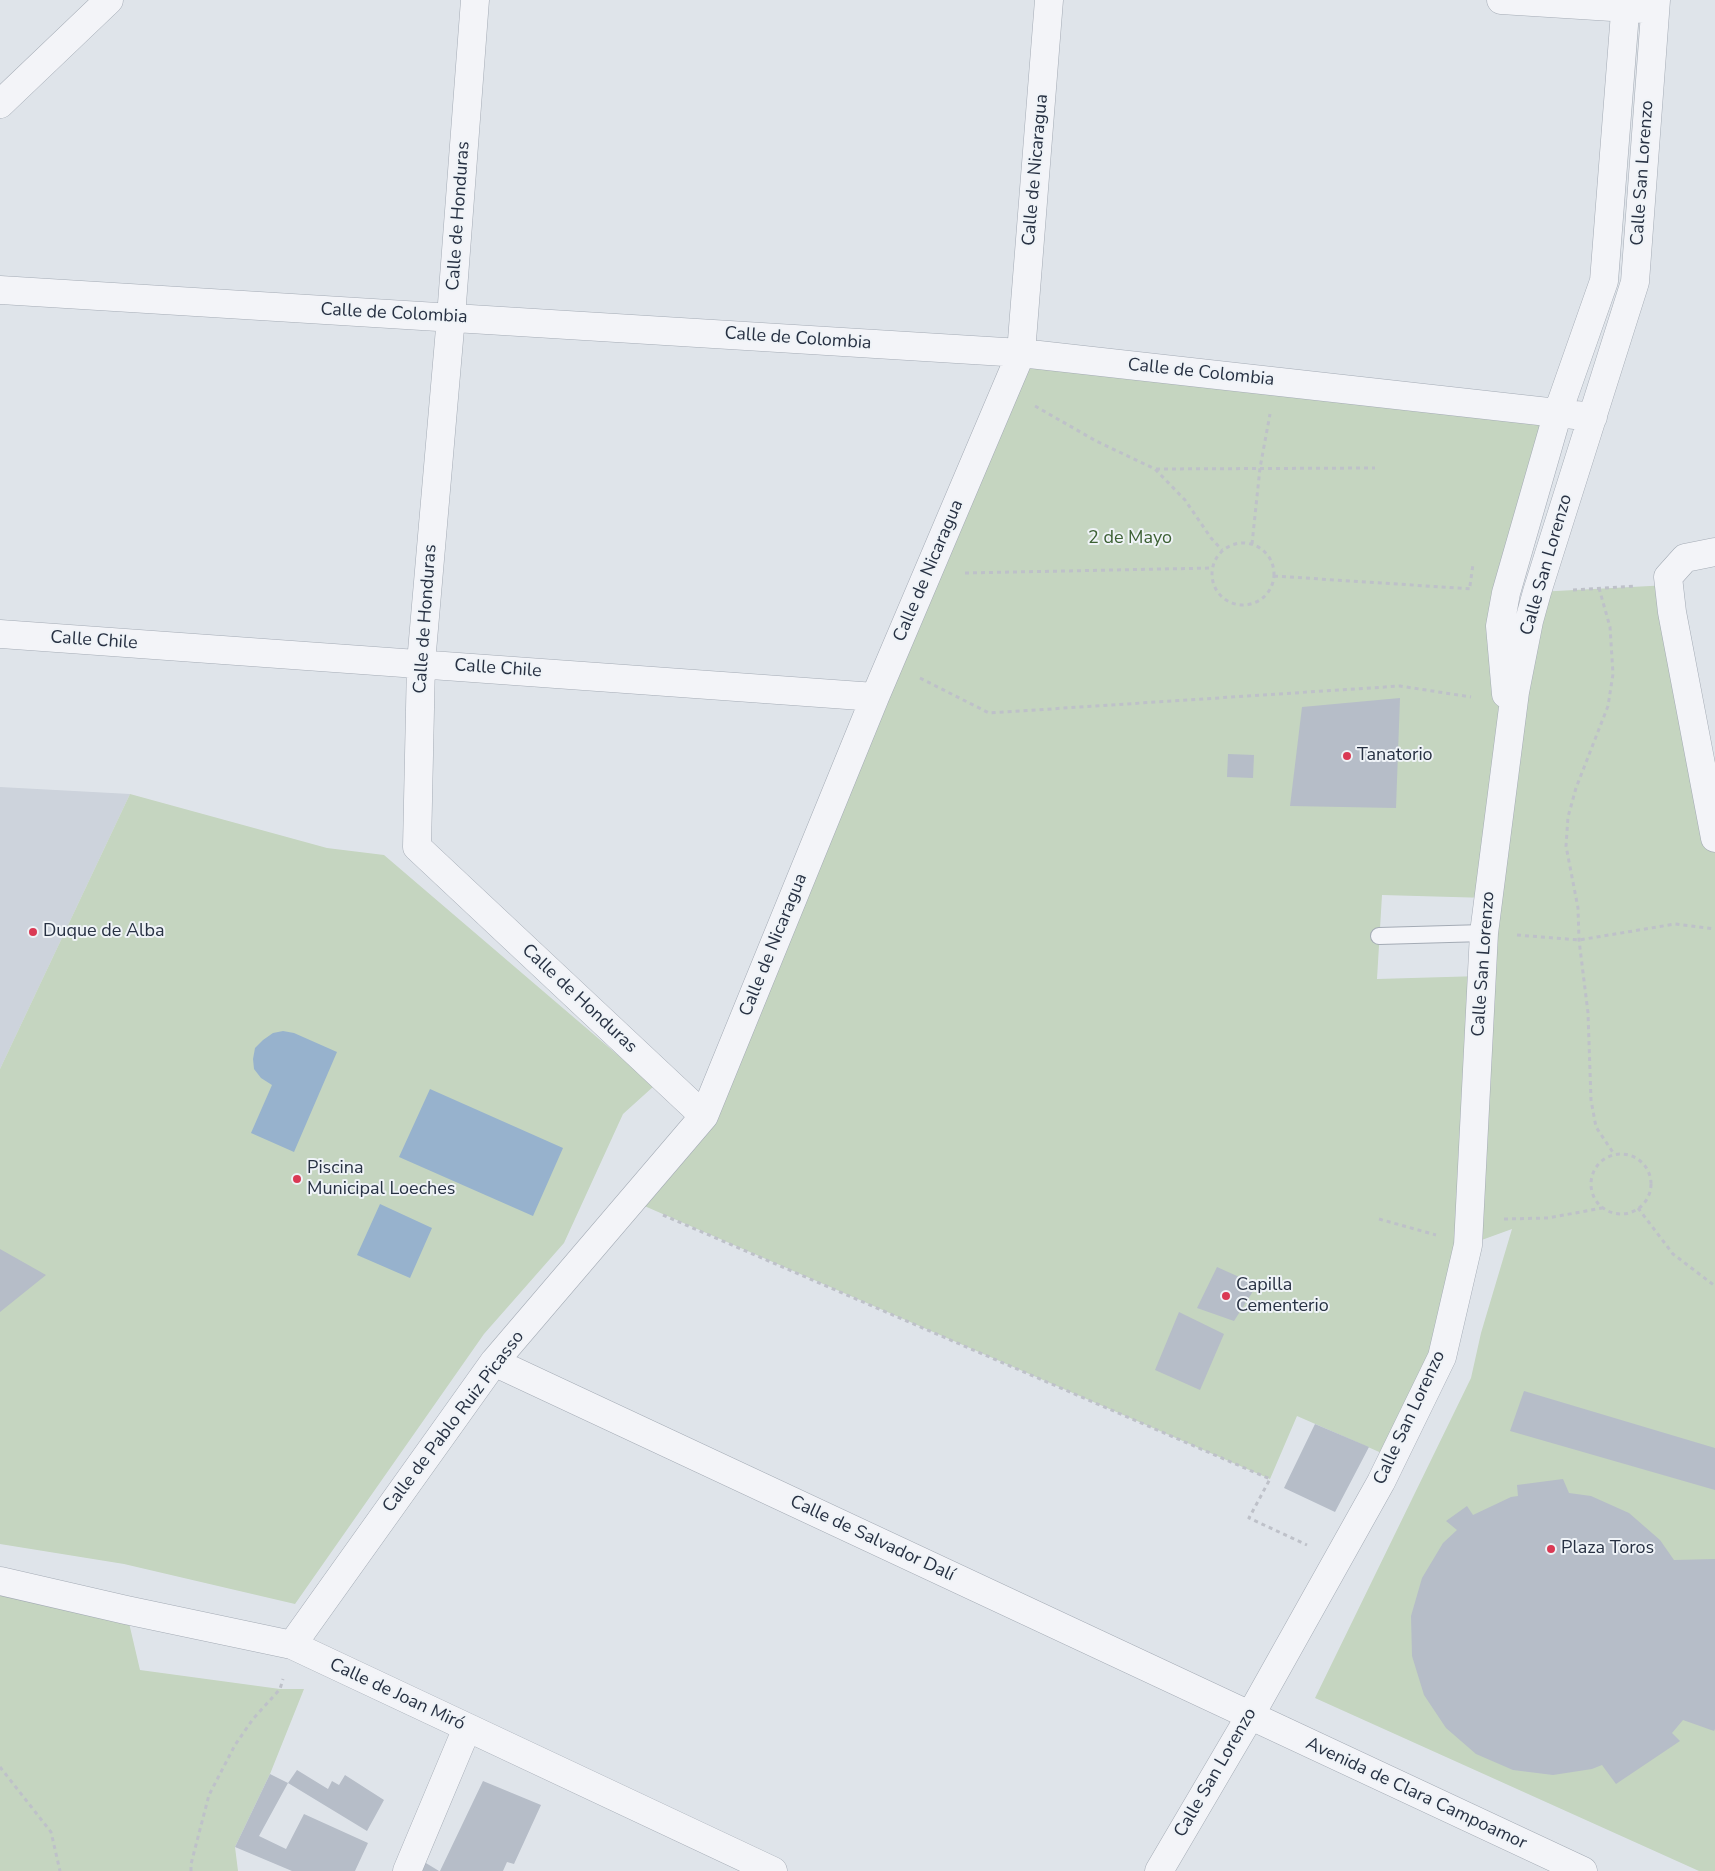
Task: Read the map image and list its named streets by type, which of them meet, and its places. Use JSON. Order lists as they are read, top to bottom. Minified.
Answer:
{"streets":{"street":["Calle de Nicaragua","Calle San Lorenzo","Calle de Honduras","Calle de Colombia","Calle Chile","Calle de Pablo Ruiz Picasso","Calle de Salvador Dalí","Calle de Joan Miró","Avenida de Clara Campoamor"]},"crossings":[["Calle de Nicaragua","Calle de Honduras"],["Calle de Nicaragua","Calle de Colombia"],["Calle de Nicaragua","Calle Chile"],["Calle de Nicaragua","Calle de Pablo Ruiz Picasso"],["Calle San Lorenzo","Calle de Colombia"],["Calle San Lorenzo","Calle de Salvador Dalí"],["Calle San Lorenzo","Avenida de Clara Campoamor"],["Calle de Honduras","Calle de Colombia"],["Calle de Honduras","Calle Chile"],["Calle de Honduras","Calle de Pablo Ruiz Picasso"],["Calle de Pablo Ruiz Picasso","Calle de Salvador Dalí"],["Calle de Pablo Ruiz Picasso","Calle de Joan Miró"],["Calle de Salvador Dalí","Avenida de Clara Campoamor"]],"parks":["2 de Mayo"],"places":["Tanatorio","Duque de Alba","Piscina Municipal Loeches","Capilla Cementerio","Plaza Toros"]}
